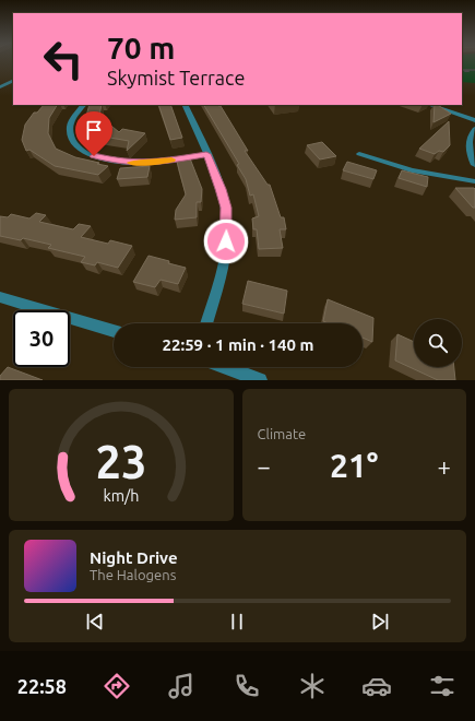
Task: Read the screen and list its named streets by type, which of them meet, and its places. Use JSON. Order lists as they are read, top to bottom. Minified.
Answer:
{"page":{"turn":["70 m","Skymist Terrace"],"limit":"30","trip":"22:59 · 1 min · 140 m","tile":"Climate","heat":["−","21°","+"],"song":["Night Drive","The Halogens"],"tabs":"22:58","gauge":["23","km/h"]}}
